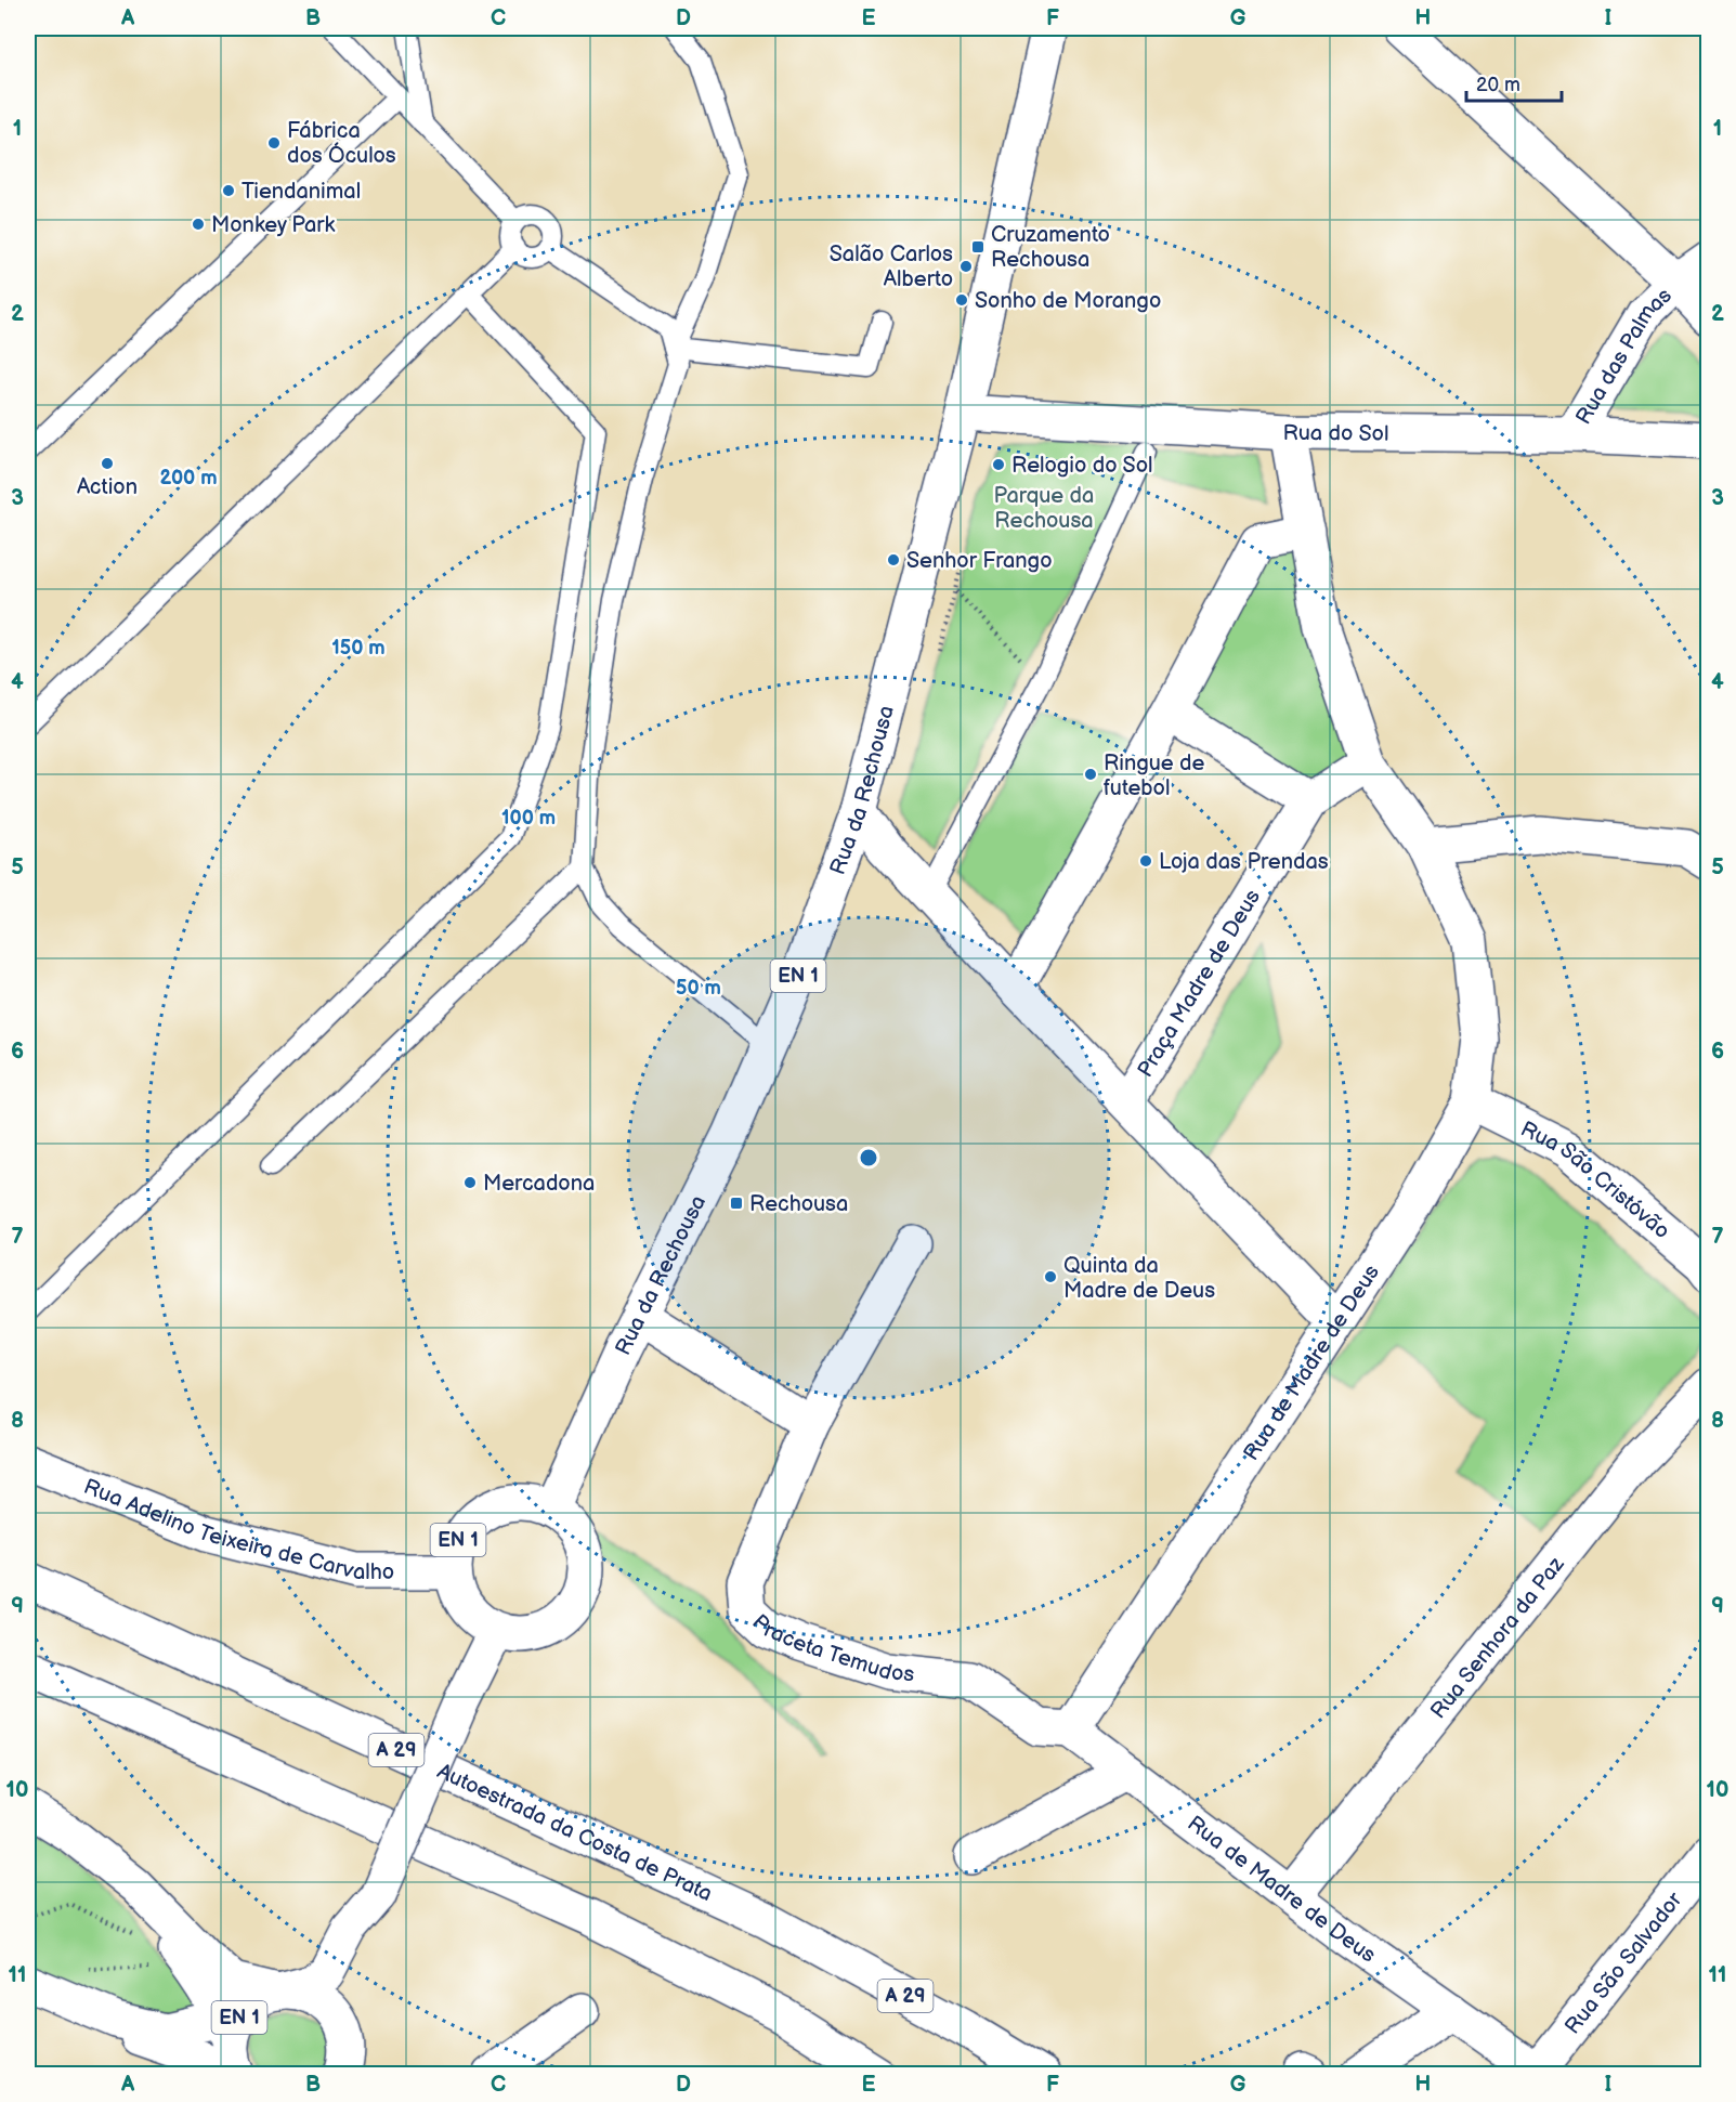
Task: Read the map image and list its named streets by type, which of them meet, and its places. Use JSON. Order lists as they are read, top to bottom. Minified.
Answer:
{"streets":{"main road":["Rua das Palmas","Rua do Sol","Rua da Rechousa","EN 1","Praça Madre de Deus","Rua São Cristóvão","Rua de Madre de Deus","Rua Adelino Teixeira de Carvalho","Rua Senhora da Paz","Praceta Temudos","A 29","Autoestrada da Costa de Prata","Rua São Salvador"]},"crossings":[["Rua das Palmas","Rua do Sol"],["Rua do Sol","Rua da Rechousa"],["Rua do Sol","Rua de Madre de Deus"],["Rua da Rechousa","EN 1"],["Rua da Rechousa","Praça Madre de Deus"],["Rua da Rechousa","Rua Adelino Teixeira de Carvalho"],["EN 1","Rua Adelino Teixeira de Carvalho"],["Praça Madre de Deus","Rua de Madre de Deus"],["Rua São Cristóvão","Rua de Madre de Deus"],["Rua de Madre de Deus","Rua Senhora da Paz"],["Rua de Madre de Deus","Praceta Temudos"],["Rua de Madre de Deus","Rua São Salvador"]],"parks":["Parque da Rechousa"],"places":{"other":["Fábrica dos Óculos","Tiendanimal","Monkey Park","Salão Carlos Alberto","Sonho de Morango","Action","Relogio do Sol","Senhor Frango","Ringue de futebol","Loja das Prendas","Mercadona","Quinta da Madre de Deus"],"transit":["Cruzamento Rechousa","Rechousa"]},"scale_bar":"20 m","grid":{"columns":["A","B","C","D","E","F","G","H","I"],"rows":["1","2","3","4","5","6","7","8","9","10","11"]},"rings":["200 m","150 m","100 m","50 m"]}
